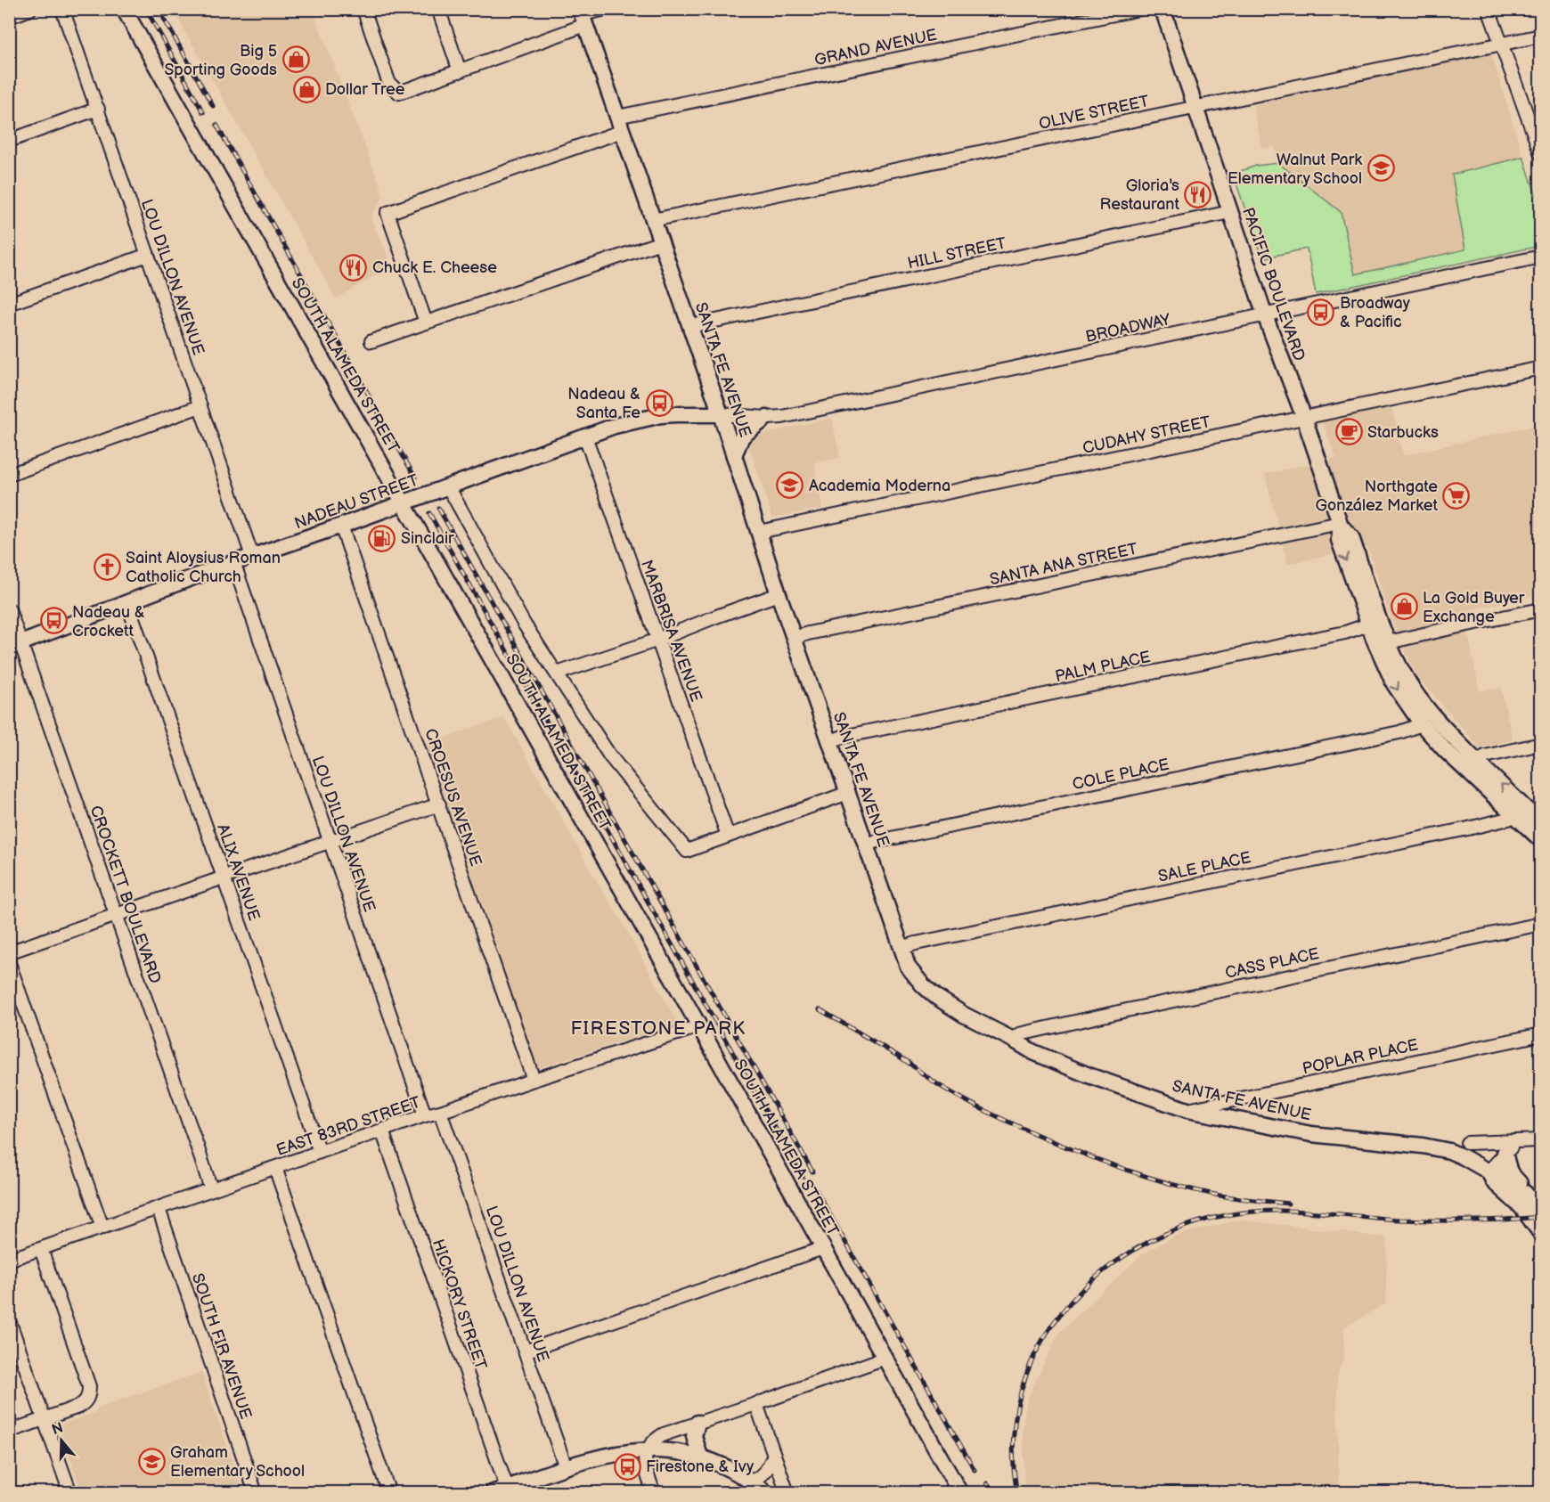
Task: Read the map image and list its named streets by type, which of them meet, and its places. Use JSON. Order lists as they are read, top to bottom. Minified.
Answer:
{"streets":{"main road":["PACIFIC BOULEVARD","SOUTH ALAMEDA STREET","SANTA FE AVENUE","NADEAU STREET"],"street":["GRAND AVENUE","OLIVE STREET","HILL STREET","LOU DILLON AVENUE","BROADWAY","CUDAHY STREET","SANTA ANA STREET","MARBRISA AVENUE","PALM PLACE","COLE PLACE","CROESUS AVENUE","SALE PLACE","ALIX AVENUE","CROCKETT BOULEVARD","CASS PLACE","POPLAR PLACE","EAST 83RD STREET","HICKORY STREET","SOUTH FIR AVENUE"]},"crossings":[["GRAND AVENUE","SANTA FE AVENUE"],["OLIVE STREET","PACIFIC BOULEVARD"],["OLIVE STREET","SANTA FE AVENUE"],["HILL STREET","PACIFIC BOULEVARD"],["HILL STREET","SANTA FE AVENUE"],["LOU DILLON AVENUE","NADEAU STREET"],["LOU DILLON AVENUE","EAST 83RD STREET"],["PACIFIC BOULEVARD","BROADWAY"],["PACIFIC BOULEVARD","CUDAHY STREET"],["PACIFIC BOULEVARD","SANTA ANA STREET"],["PACIFIC BOULEVARD","PALM PLACE"],["BROADWAY","SANTA FE AVENUE"],["BROADWAY","NADEAU STREET"],["SOUTH ALAMEDA STREET","NADEAU STREET"],["SOUTH ALAMEDA STREET","MARBRISA AVENUE"],["SOUTH ALAMEDA STREET","EAST 83RD STREET"],["SANTA FE AVENUE","CUDAHY STREET"],["SANTA FE AVENUE","NADEAU STREET"],["SANTA FE AVENUE","SANTA ANA STREET"],["SANTA FE AVENUE","PALM PLACE"],["SANTA FE AVENUE","COLE PLACE"],["SANTA FE AVENUE","SALE PLACE"],["SANTA FE AVENUE","CASS PLACE"],["SANTA FE AVENUE","POPLAR PLACE"],["NADEAU STREET","MARBRISA AVENUE"],["NADEAU STREET","CROESUS AVENUE"],["NADEAU STREET","ALIX AVENUE"],["NADEAU STREET","CROCKETT BOULEVARD"],["CROESUS AVENUE","EAST 83RD STREET"],["ALIX AVENUE","EAST 83RD STREET"],["CROCKETT BOULEVARD","EAST 83RD STREET"],["EAST 83RD STREET","HICKORY STREET"],["EAST 83RD STREET","SOUTH FIR AVENUE"]],"districts":["FIRESTONE PARK"],"places":{"shop":["Big 5 Sporting Goods","Dollar Tree","La Gold Buyer Exchange"],"school or university":["Walnut Park Elementary School","Academia Moderna","Graham Elementary School"],"restaurant":["Gloria's Restaurant","Chuck E. Cheese"],"bus stop":["Broadway & Pacific","Nadeau & Santa Fe","Nadeau & Crockett","Firestone & Ivy"],"cafe":["Starbucks"],"supermarket":["Northgate González Market"],"fuel station":["Sinclair"],"church":["Saint Aloysius Roman Catholic Church"]},"north":"top"}
